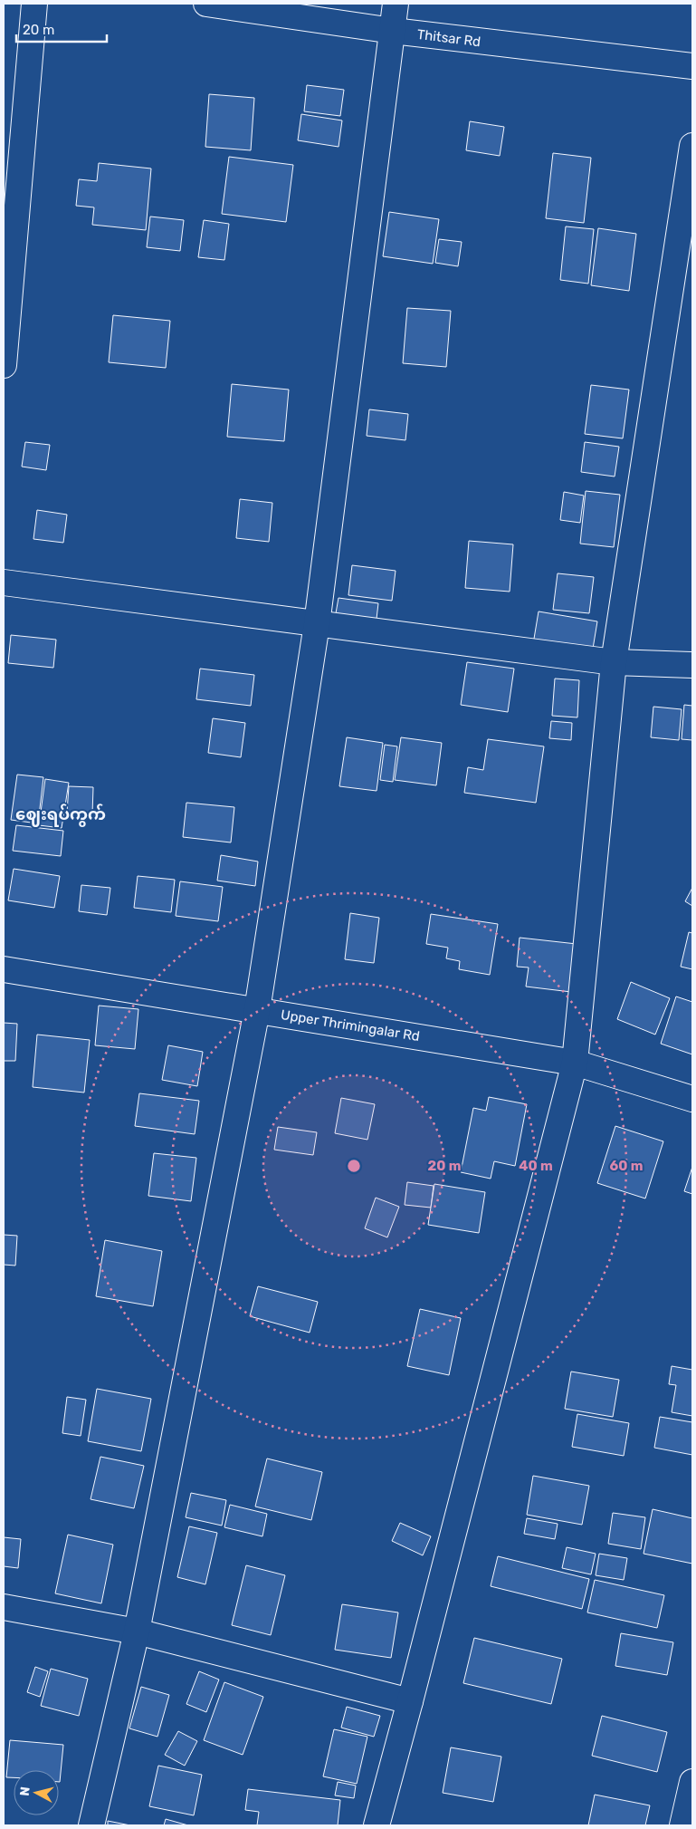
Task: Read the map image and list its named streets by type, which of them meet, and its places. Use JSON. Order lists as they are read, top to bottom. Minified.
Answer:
{"streets":{"street":["Thitsar Rd","Upper Thrimingalar Rd"]},"districts":["ဈေးရပ်ကွက်"],"scale_bar":"20 m","north":"left","rings":["20 m","40 m","60 m"]}
